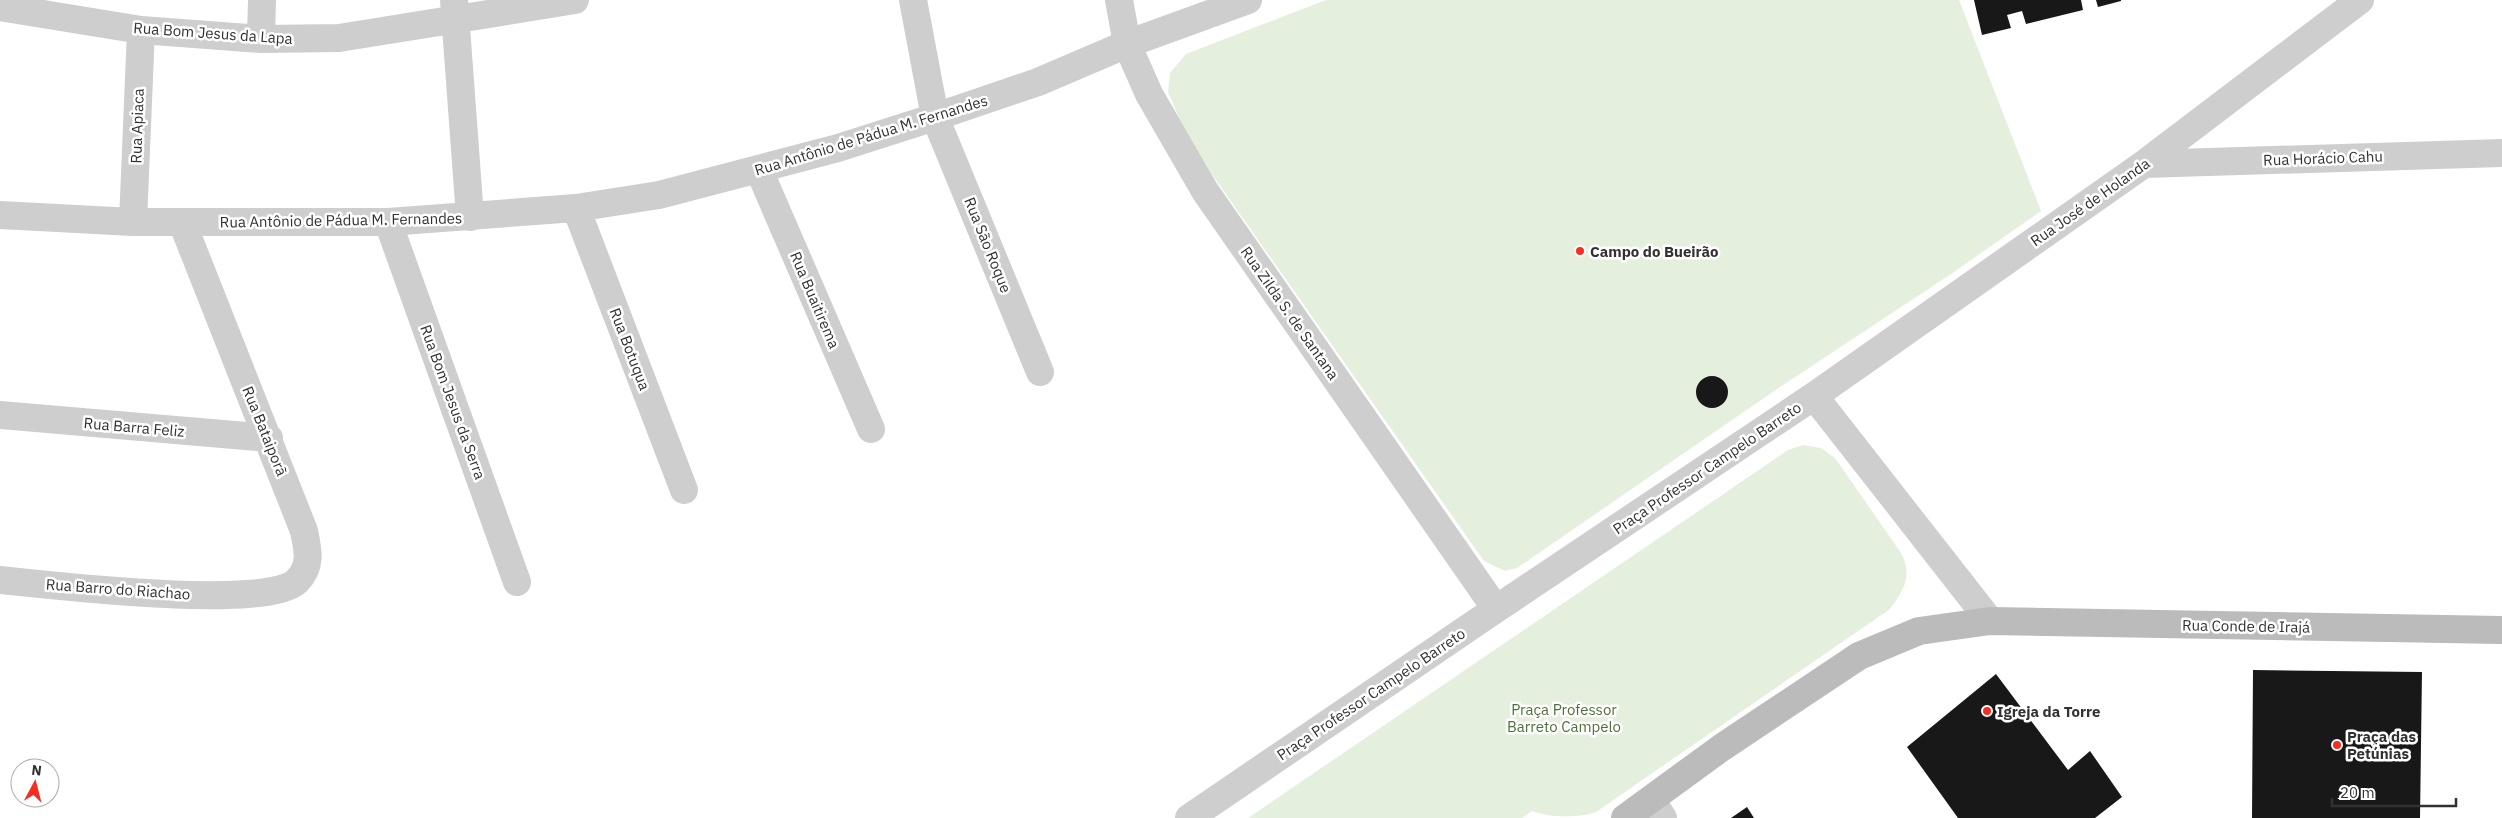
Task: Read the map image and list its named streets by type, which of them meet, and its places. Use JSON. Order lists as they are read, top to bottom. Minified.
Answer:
{"streets":{"main road":["Rua Conde de Irajá"],"street":["Rua Bom Jesus da Lapa","Rua Apiaca","Rua Antônio de Pádua M. Fernandes","Rua Horácio Cahu","Rua José de Holanda","Rua São Roque","Rua Buaitirema","Rua Zilda S. de Santana","Rua Botuqua","Rua Bom Jesus da Serra","Rua Barra Feliz","Rua Bataiporã","Praça Professor Campelo Barreto","Rua Barro do Riachao"]},"crossings":[["Rua Bom Jesus da Lapa","Rua Apiaca"],["Rua Apiaca","Rua Antônio de Pádua M. Fernandes"],["Rua Antônio de Pádua M. Fernandes","Rua São Roque"],["Rua Antônio de Pádua M. Fernandes","Rua Buaitirema"],["Rua Antônio de Pádua M. Fernandes","Rua Zilda S. de Santana"],["Rua Antônio de Pádua M. Fernandes","Rua Botuqua"],["Rua Antônio de Pádua M. Fernandes","Rua Bom Jesus da Serra"],["Rua Antônio de Pádua M. Fernandes","Rua Bataiporã"],["Rua Horácio Cahu","Rua José de Holanda"],["Rua José de Holanda","Praça Professor Campelo Barreto"],["Rua Zilda S. de Santana","Praça Professor Campelo Barreto"],["Rua Barra Feliz","Rua Bataiporã"],["Rua Bataiporã","Rua Barro do Riachao"],["Praça Professor Campelo Barreto","Rua Conde de Irajá"]],"parks":["Praça Professor Barreto Campelo"],"places":["Campo do Bueirão","Igreja da Torre","Praça das Petúnias"],"scale_bar":"20 m","north":"top"}
